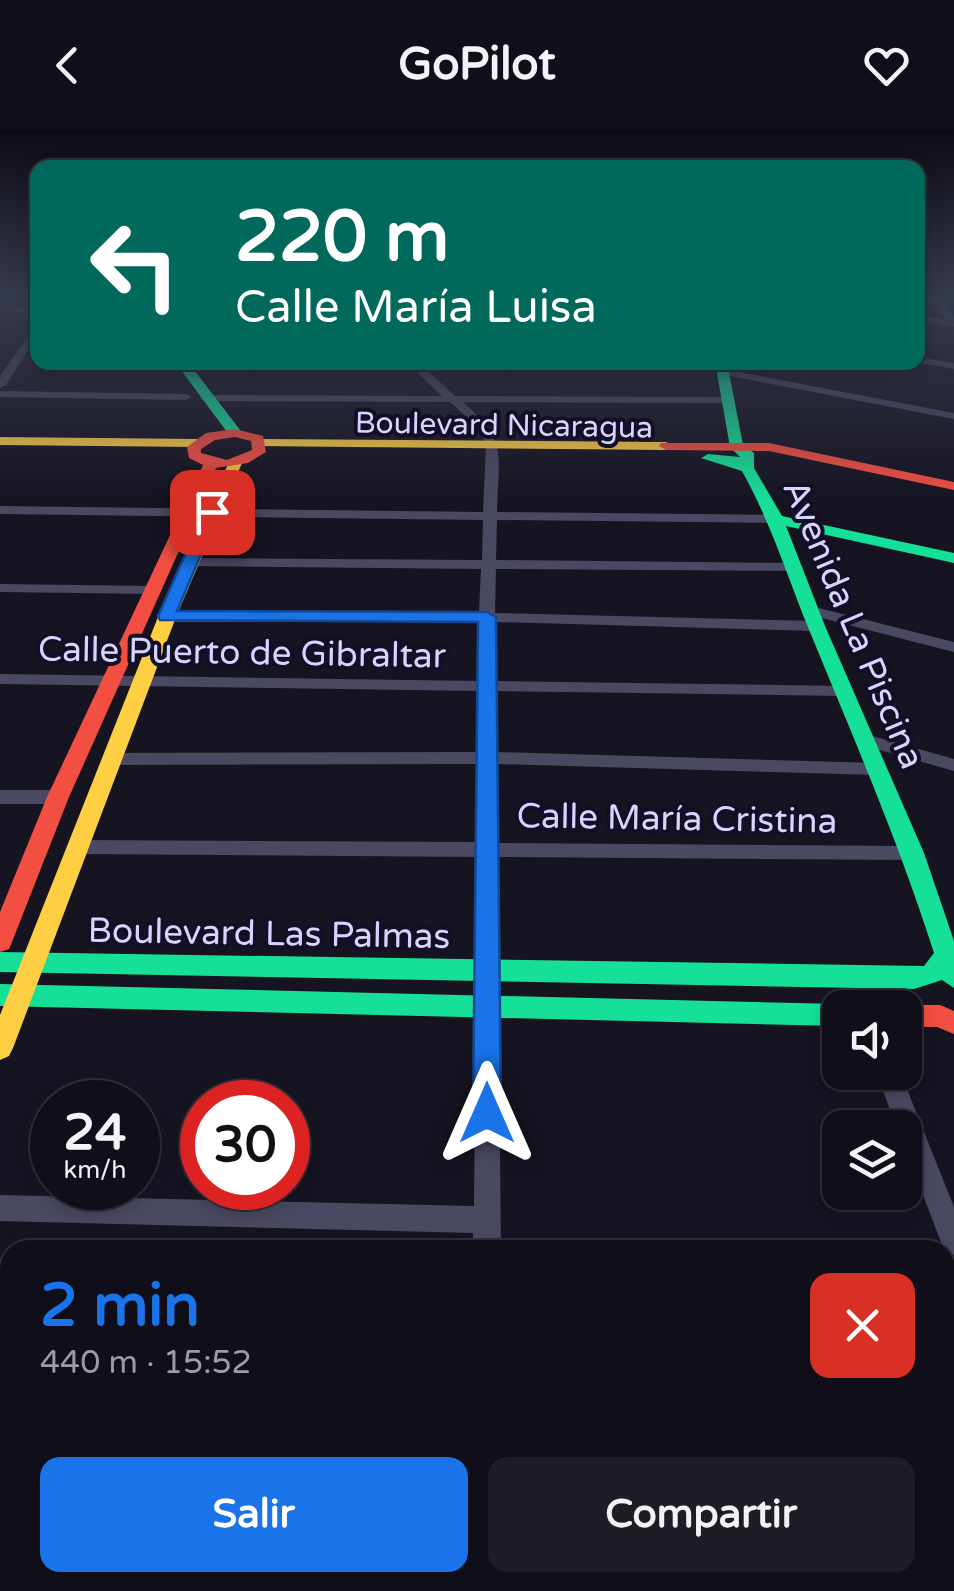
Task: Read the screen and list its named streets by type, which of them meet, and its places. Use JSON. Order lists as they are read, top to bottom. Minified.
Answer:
{"streets":{"street":["Boulevard Nicaragua","Avenida La Piscina","Calle Puerto de Gibraltar","Calle María Cristina","Boulevard Las Palmas"]},"crossings":[["Boulevard Nicaragua","Avenida La Piscina"],["Avenida La Piscina","Calle Puerto de Gibraltar"],["Avenida La Piscina","Calle María Cristina"]],"page":{"header":"GoPilot","turn":["220 m","Calle María Luisa"],"speed":"24 km/h","limit":"30","heading":["2 min","440 m · 15:52"],"buttons":["Salir","Compartir"]}}
